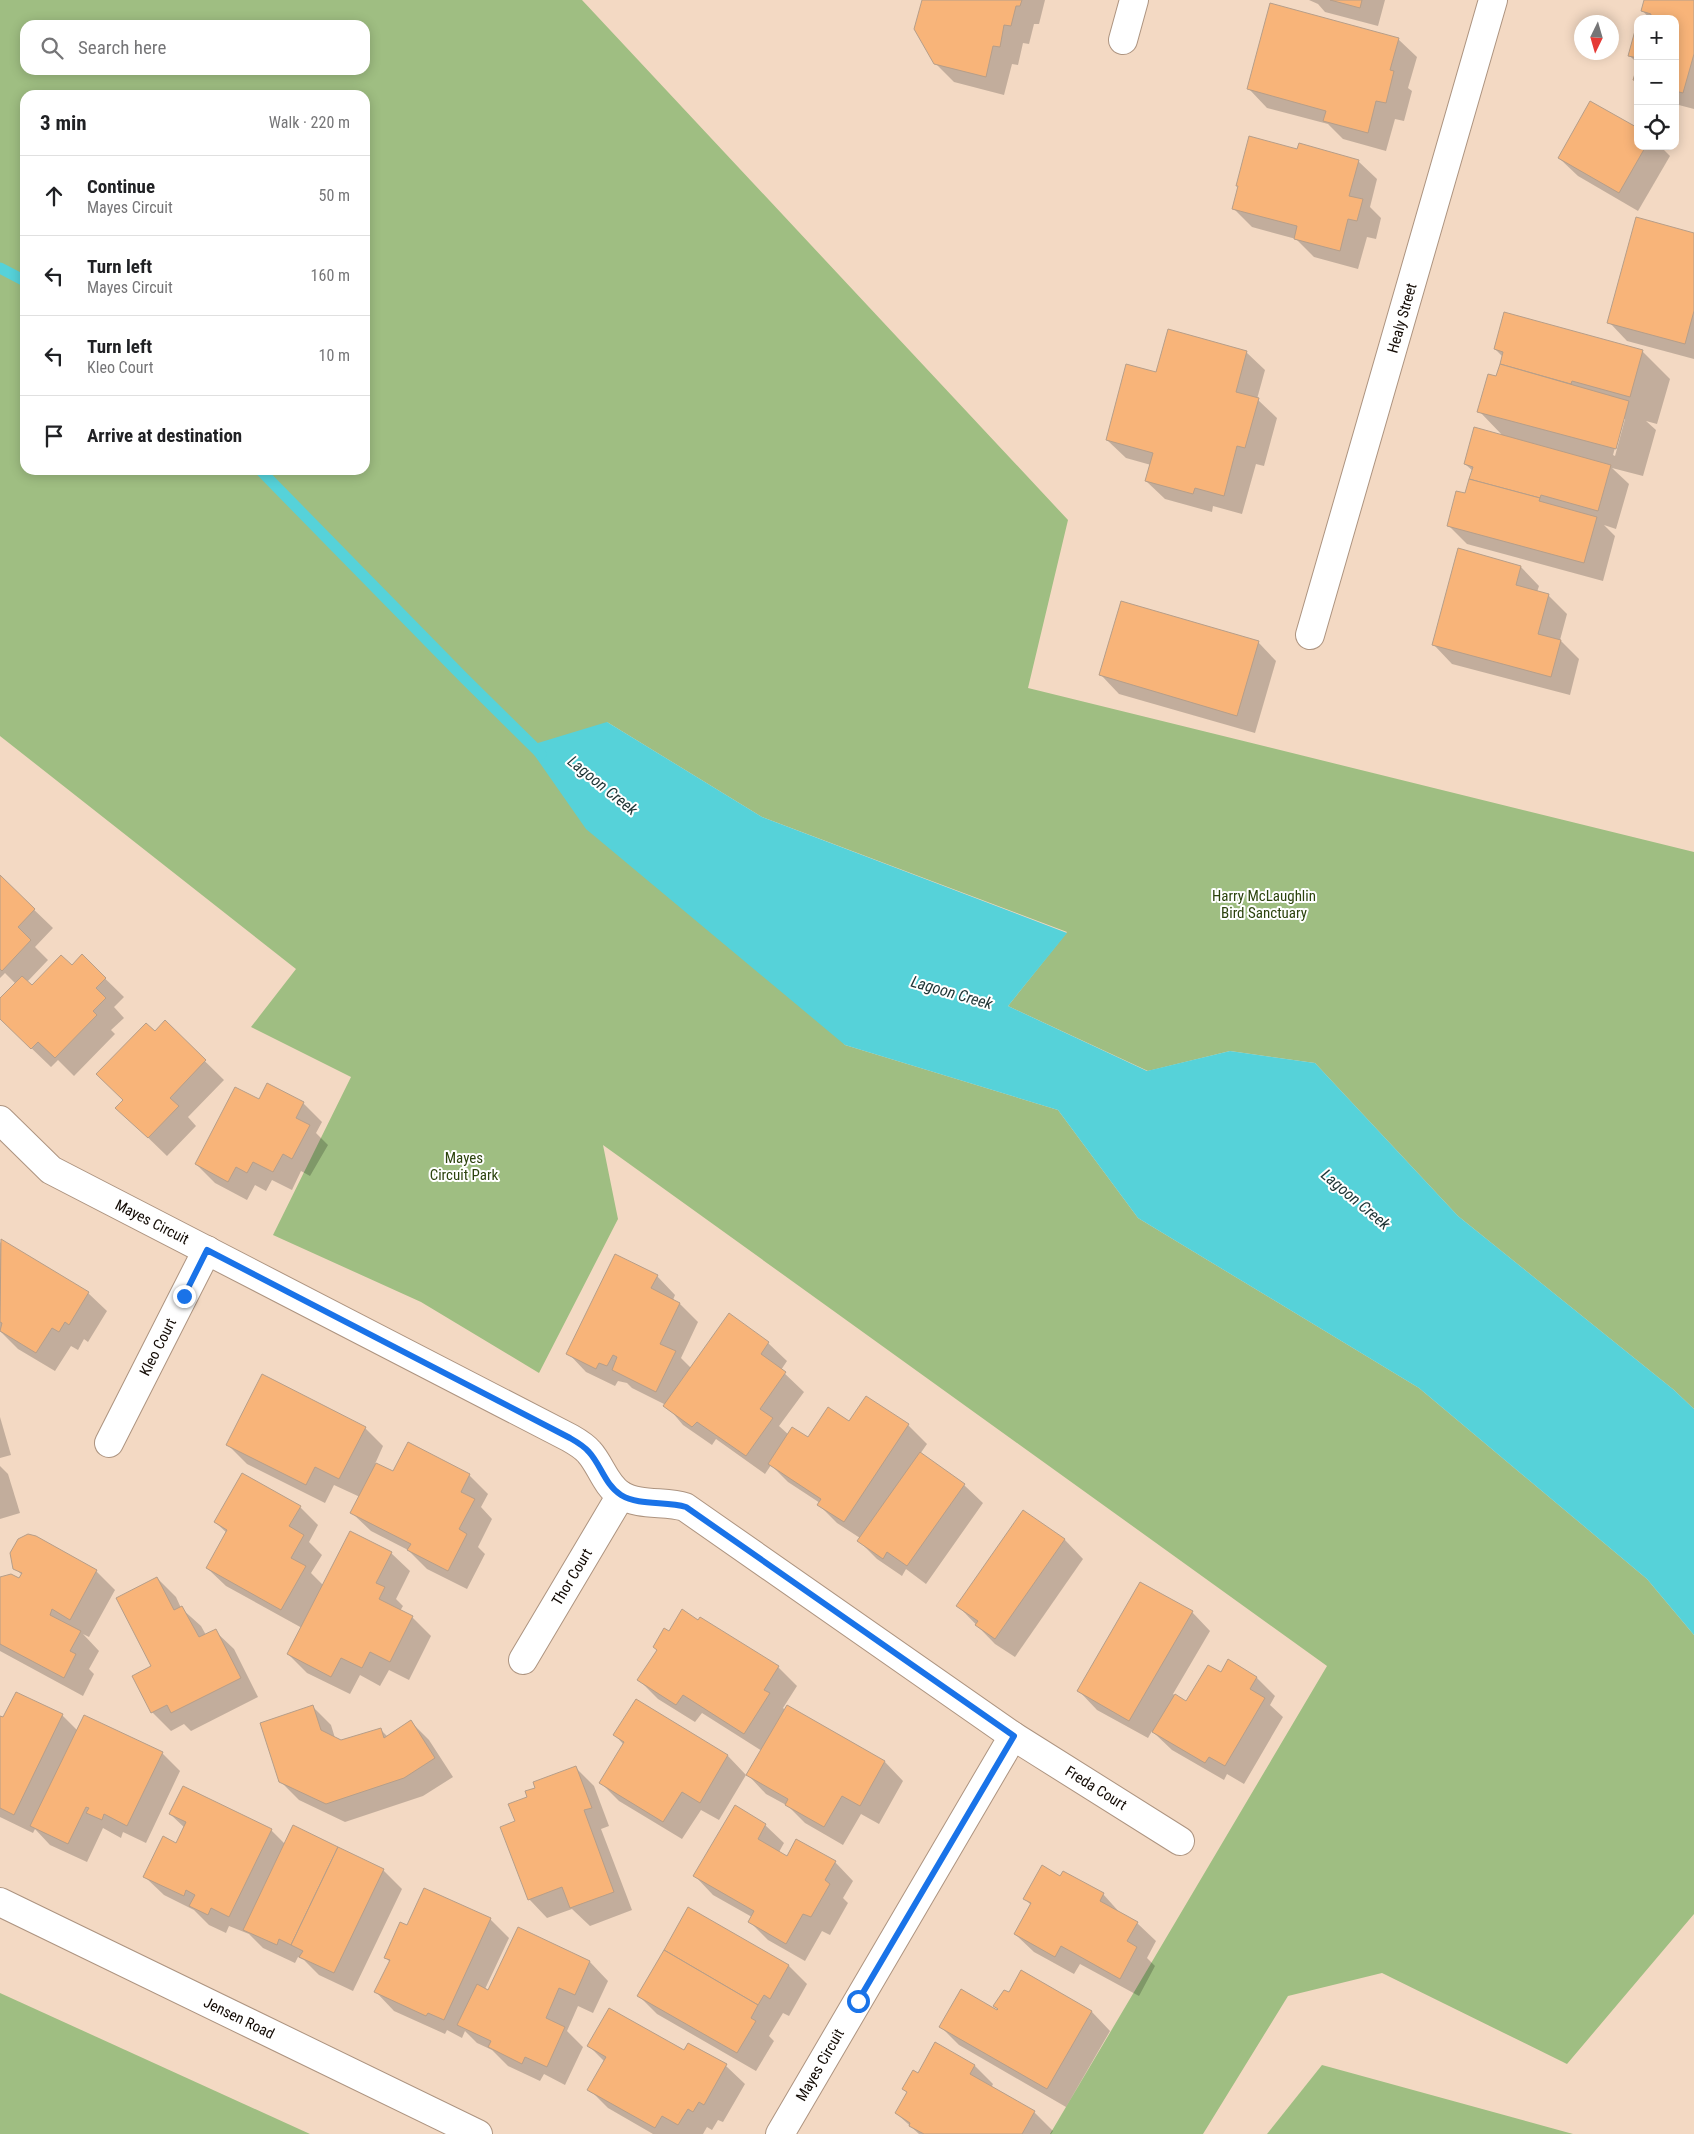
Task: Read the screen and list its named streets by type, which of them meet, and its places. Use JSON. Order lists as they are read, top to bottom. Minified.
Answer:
{"streets":{"street":["Healy Street","Mayes Circuit","Kleo Court","Thor Court","Freda Court","Jensen Road"]},"crossings":[["Mayes Circuit","Kleo Court"],["Mayes Circuit","Thor Court"],["Mayes Circuit","Freda Court"]],"water":["Lagoon Creek"],"parks":["Harry McLaughlin Bird Sanctuary","Mayes Circuit Park"],"north":"bottom","page":{"map_buttons":["+","−"],"search":"Search here","heading":["3 min","Walk · 220 m"],"list":[["Continue","Mayes Circuit","50 m"],["Turn left","Mayes Circuit","160 m"],["Turn left","Kleo Court","10 m"],"Arrive at destination"]}}
